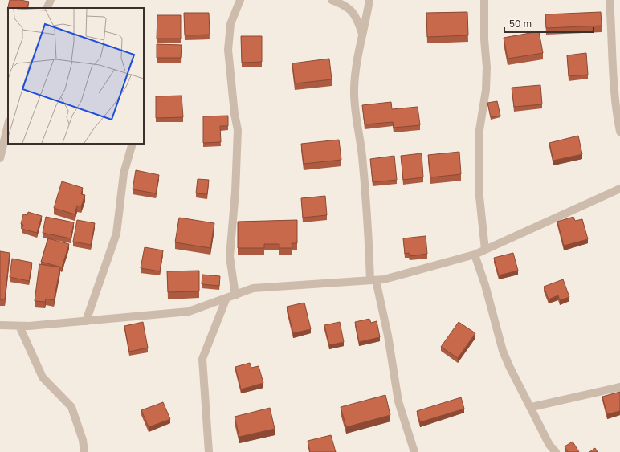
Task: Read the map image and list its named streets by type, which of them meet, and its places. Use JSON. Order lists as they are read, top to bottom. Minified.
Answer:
{"scale_bar":"50 m"}
